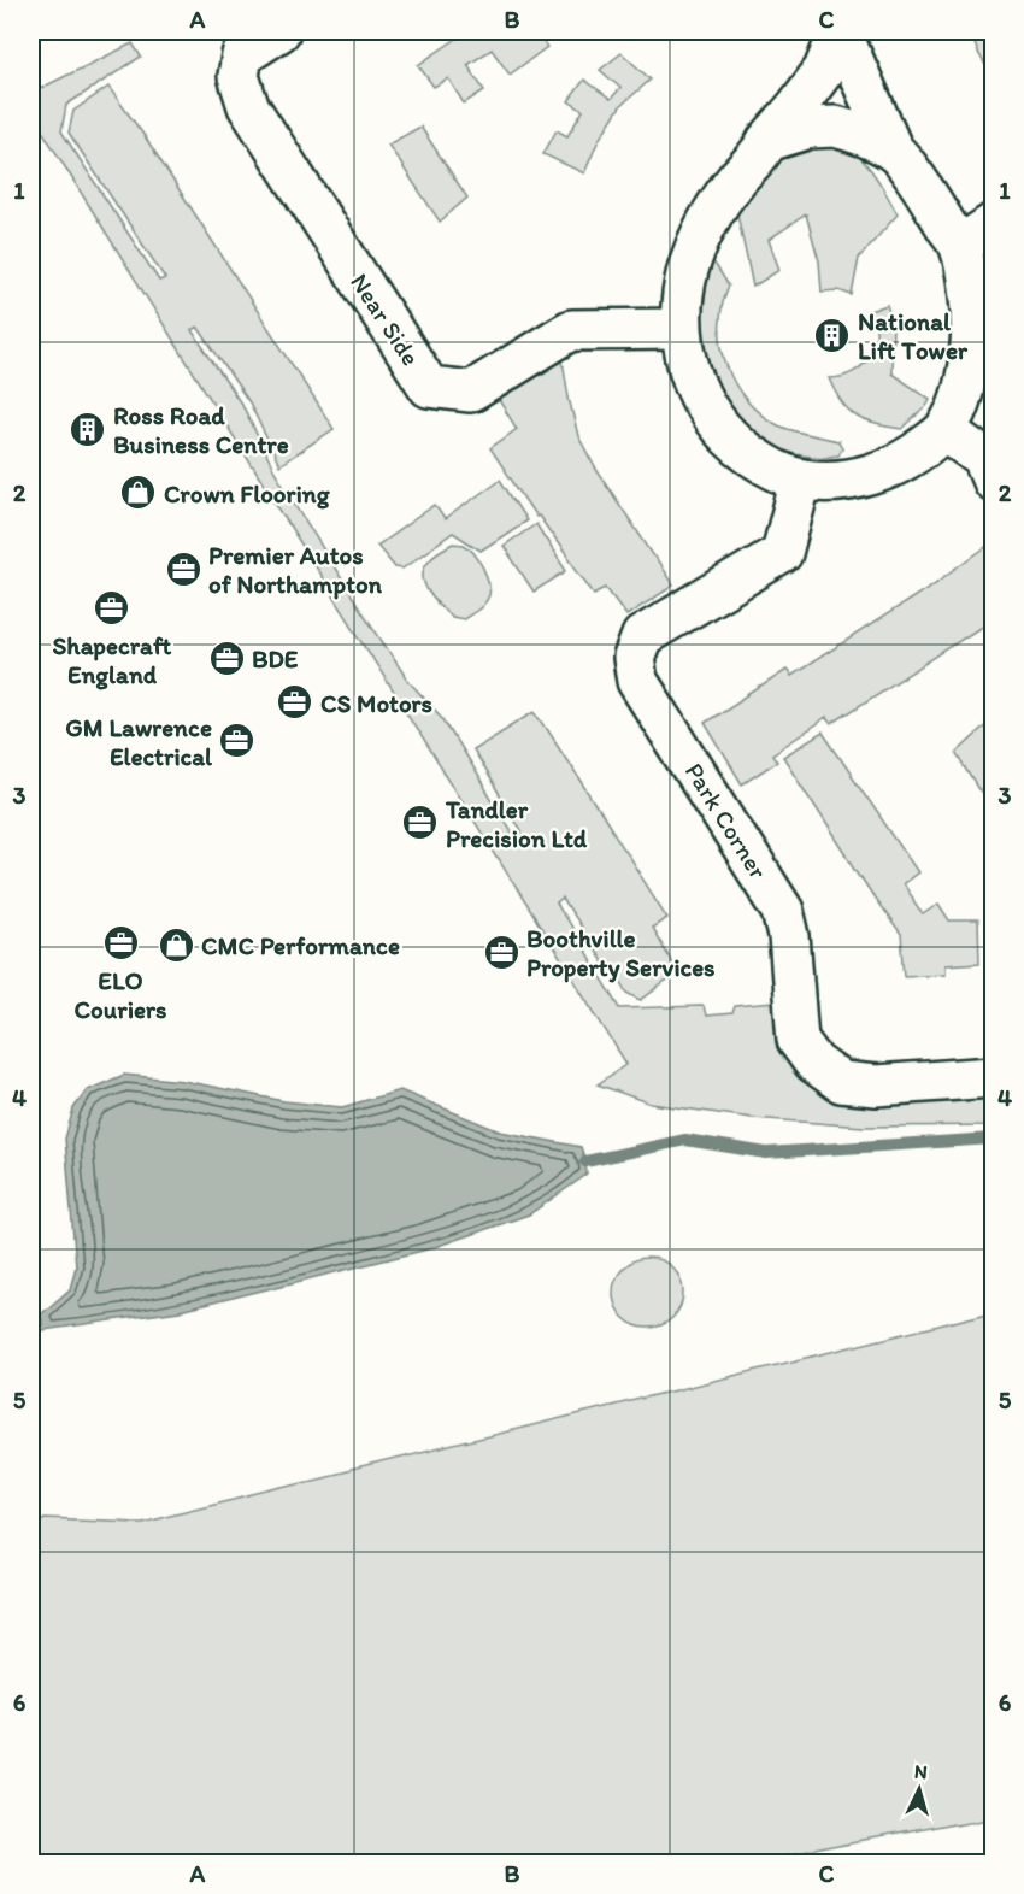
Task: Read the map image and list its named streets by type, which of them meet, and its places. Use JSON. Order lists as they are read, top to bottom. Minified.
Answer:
{"streets":{"street":["Near Side","Park Corner"]},"places":{"building":["National Lift Tower","Ross Road Business Centre"],"shop":["Crown Flooring","CMC Performance"],"office":["Premier Autos of Northampton","Shapecraft England","BDE","CS Motors","GM Lawrence Electrical","Tandler Precision Ltd","ELO Couriers","Boothville Property Services"]},"north":"top","grid":{"columns":["A","B","C"],"rows":["1","2","3","4","5","6"]}}
